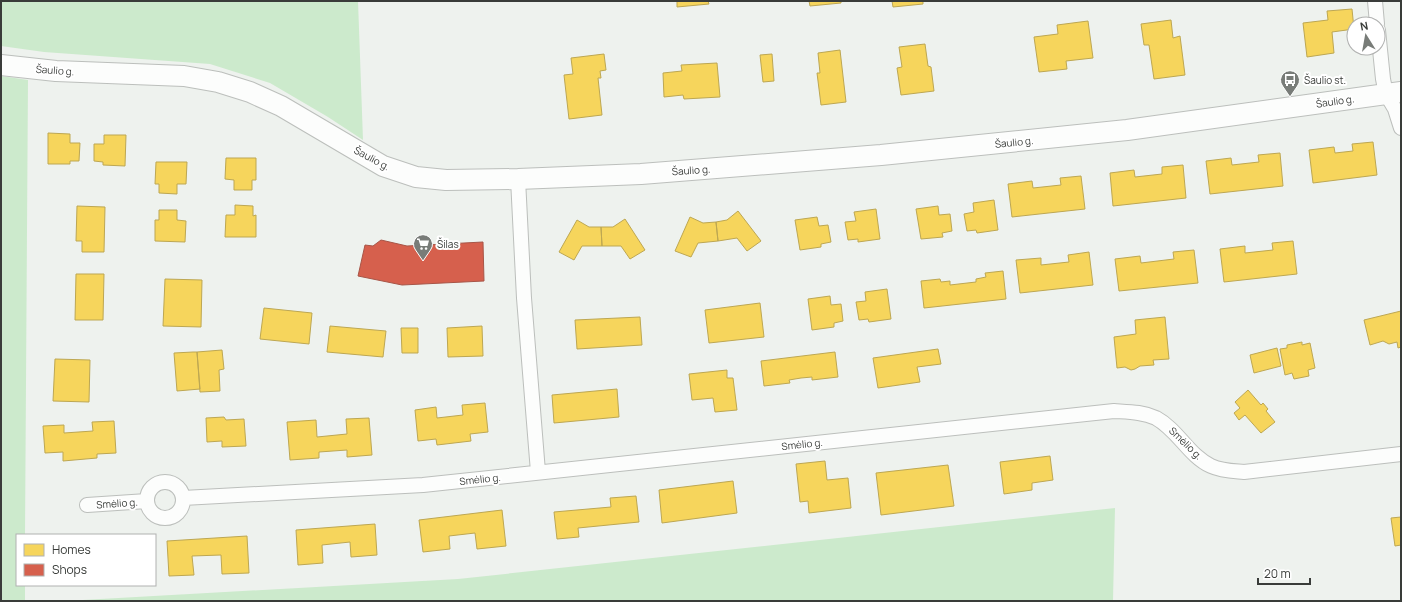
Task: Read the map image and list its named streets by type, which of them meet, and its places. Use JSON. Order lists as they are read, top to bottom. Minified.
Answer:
{"streets":{"street":["Šaulio g.","Smėlio g."]},"places":{"bus stop":["Šaulio st."],"supermarket":["Šilas"]},"legend":["Homes","Shops"],"scale_bar":"20 m","north":"top"}
